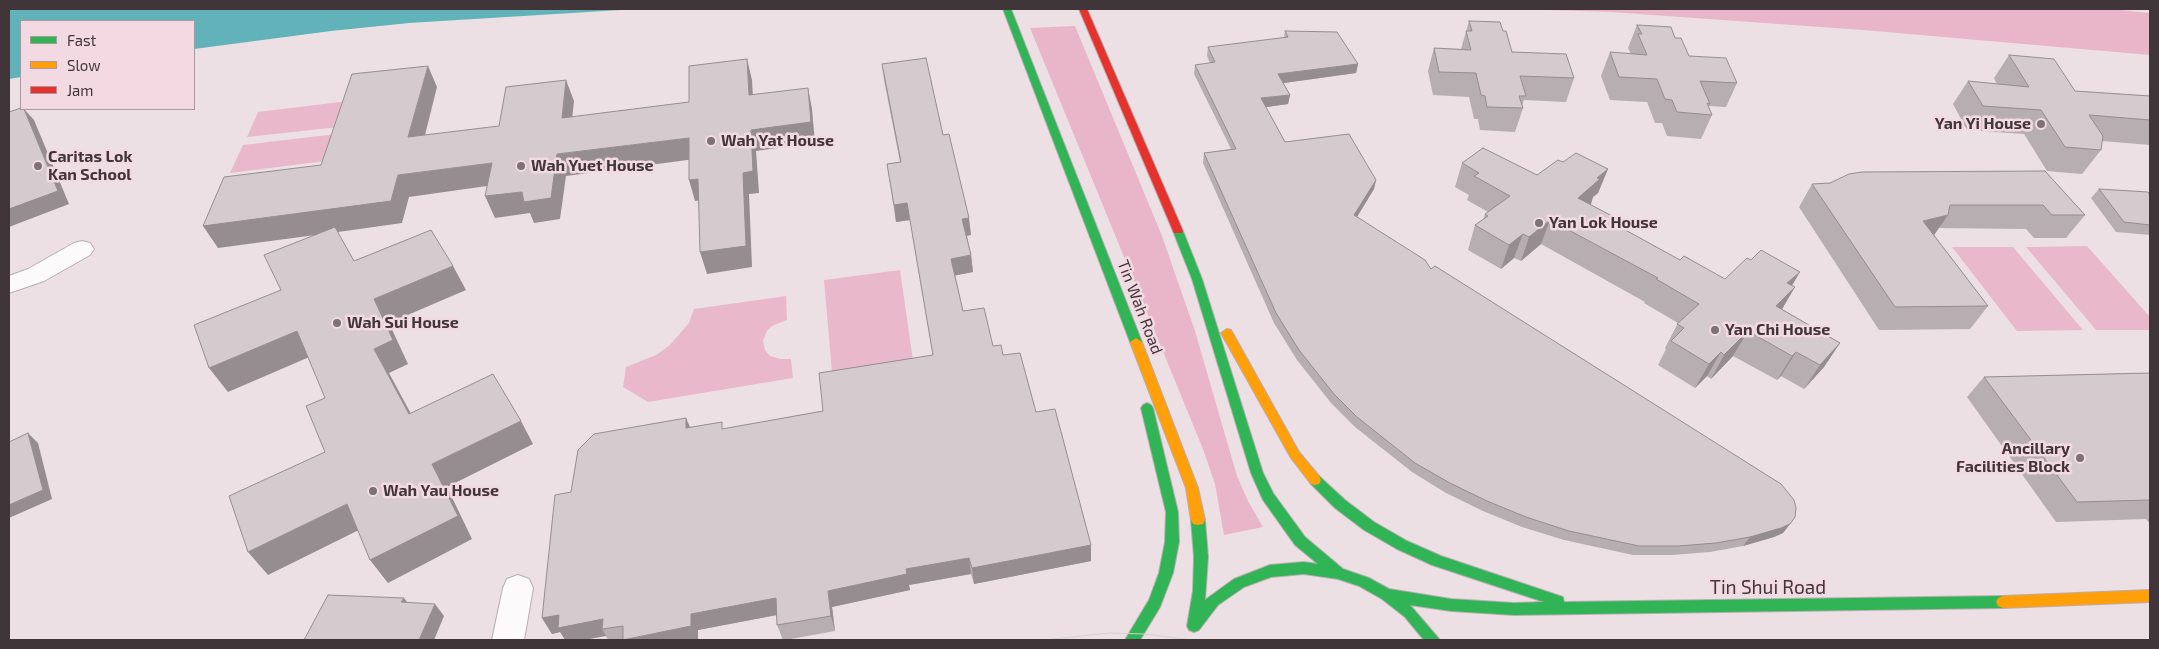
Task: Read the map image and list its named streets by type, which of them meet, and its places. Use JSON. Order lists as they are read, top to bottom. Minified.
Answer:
{"streets":{"main road":["Tin Wah Road","Tin Shui Road"]},"places":["Yan Yi House","Wah Yat House","Caritas Lok Kan School","Wah Yuet House","Yan Lok House","Wah Sui House","Yan Chi House","Ancillary Facilities Block","Wah Yau House"],"legend":["Fast","Slow","Jam"]}
